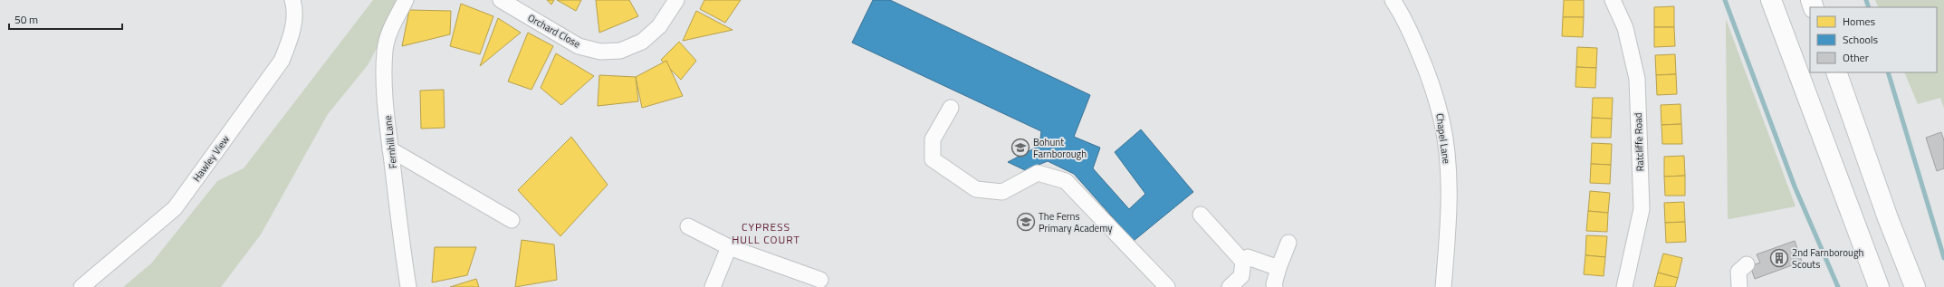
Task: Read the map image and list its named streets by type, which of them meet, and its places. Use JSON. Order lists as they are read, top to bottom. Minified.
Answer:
{"streets":{"street":["Orchard Close","Chapel Lane","Fernhill Lane","Ratcliffe Road","Hawley View"]},"districts":["CYPRESS HULL COURT"],"places":{"school or university":["Bohunt Farnborough","The Ferns Primary Academy"],"building":["2nd Farnborough Scouts"]},"legend":["Homes","Schools","Other"],"scale_bar":"50 m"}
